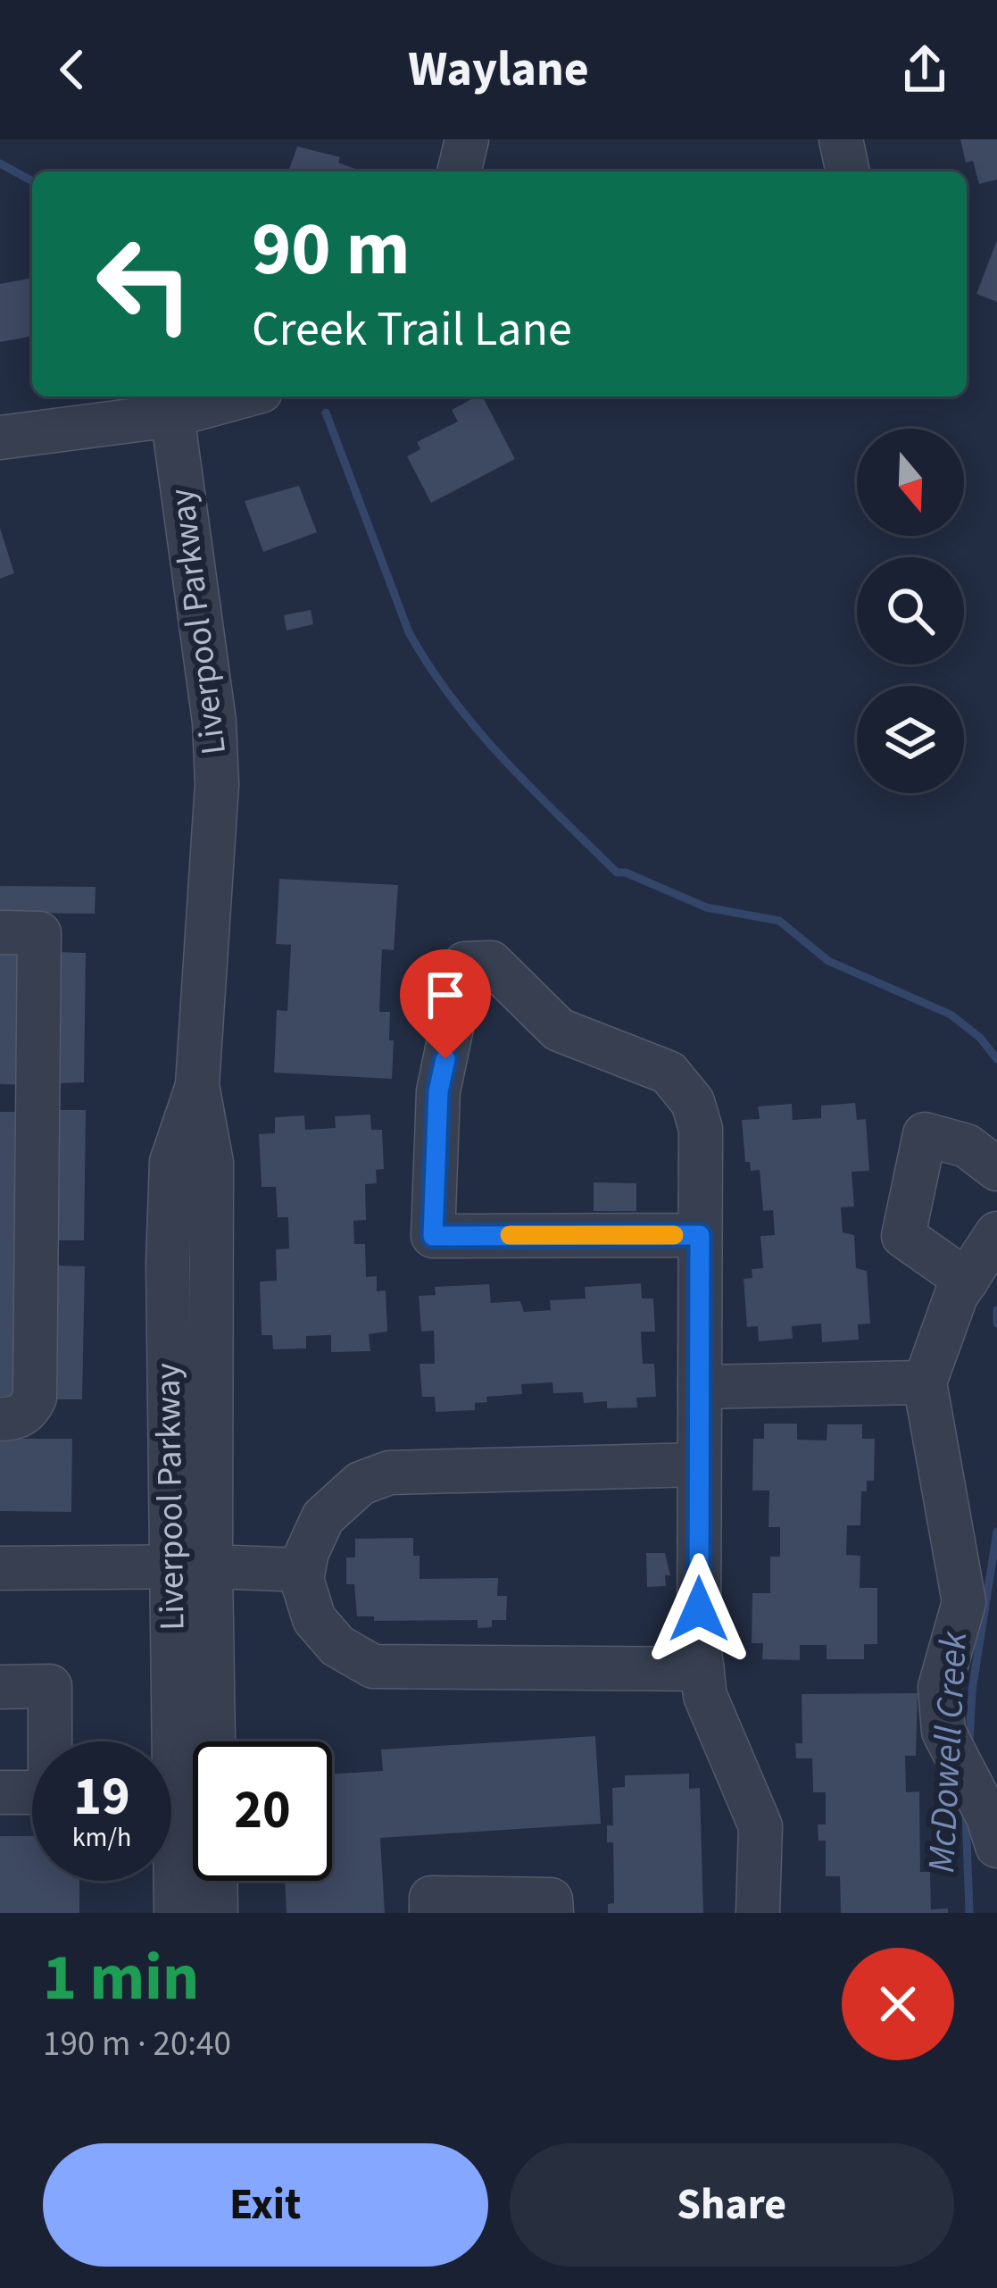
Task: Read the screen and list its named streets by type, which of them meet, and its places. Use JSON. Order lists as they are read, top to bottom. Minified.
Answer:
{"streets":{"street":["Liverpool Parkway"]},"water":["McDowell Creek"],"north":"bottom","page":{"header":"Waylane","turn":["90 m","Creek Trail Lane"],"speed":"19 km/h","limit":"20","heading":["1 min","190 m · 20:40"],"buttons":["Exit","Share"]}}
